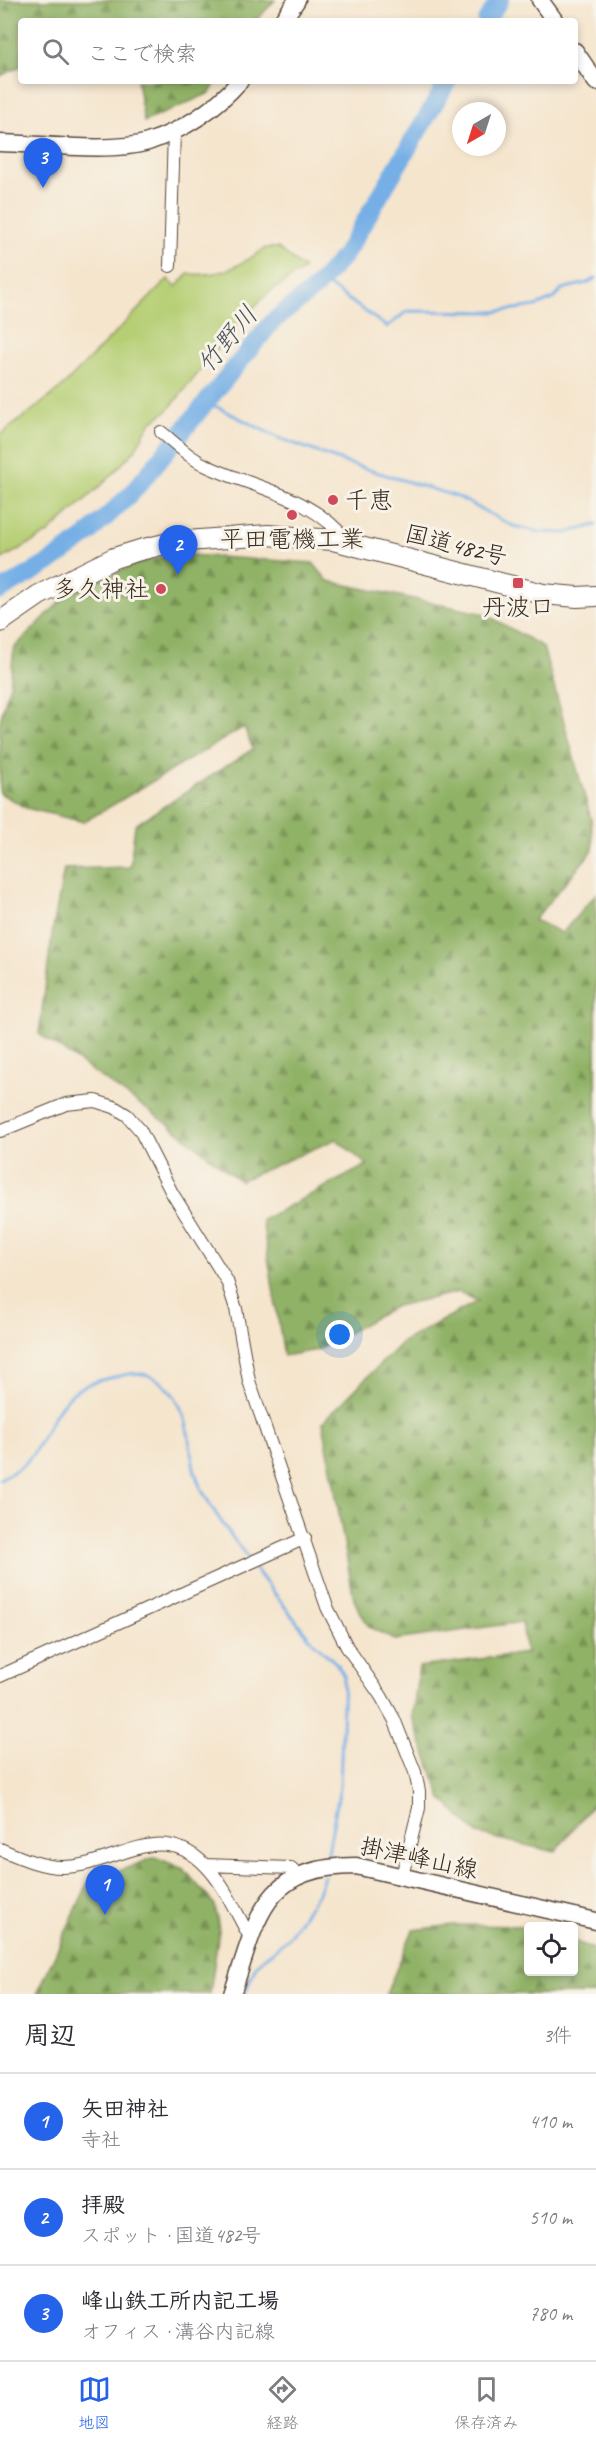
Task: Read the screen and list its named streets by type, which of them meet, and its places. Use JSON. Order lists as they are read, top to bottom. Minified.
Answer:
{"streets":{"highway":["国道482号"],"main road":["掛津峰山線"]},"water":["竹野川"],"places":{"other":["千恵","平田電機工業","多久神社"],"transit":["丹波口"]},"north":"bottom left","page":{"search":"ここで検索","pins":["3","2","1"],"heading":["周辺","3件"],"list":[{"mark":"1","name":"矢田神社","note":"寺社","value":"410 m"},{"mark":"2","name":"拝殿","note":"スポット · 国道482号","value":"510 m"},{"mark":"3","name":"峰山鉄工所内記工場","note":"オフィス · 溝谷内記線","value":"780 m"}],"nav":["地図","経路","保存済み"]}}
